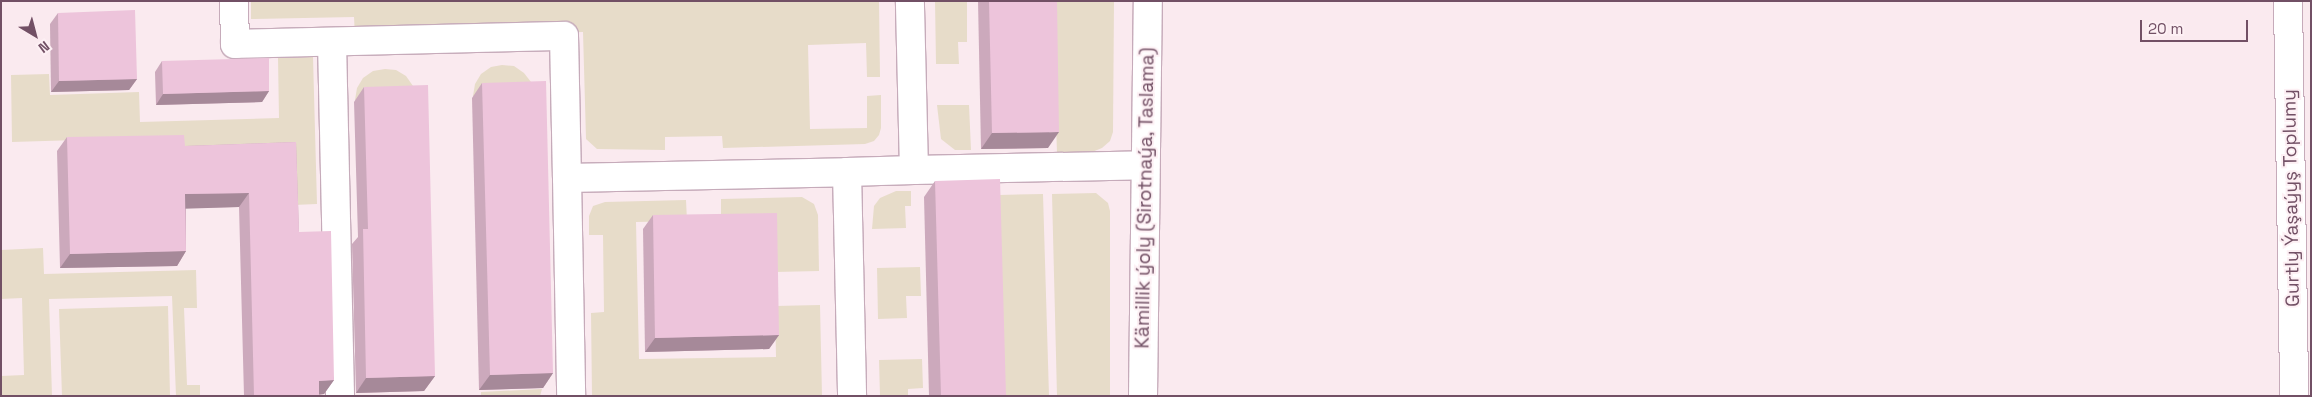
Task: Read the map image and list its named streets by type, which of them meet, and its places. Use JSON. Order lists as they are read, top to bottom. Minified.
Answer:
{"streets":{"street":["Kämillik ýoly (Sirotnaýa, Taslama)","Gurtly Ýaşaýyş Toplumy"]},"scale_bar":"20 m","north":"bottom right"}
